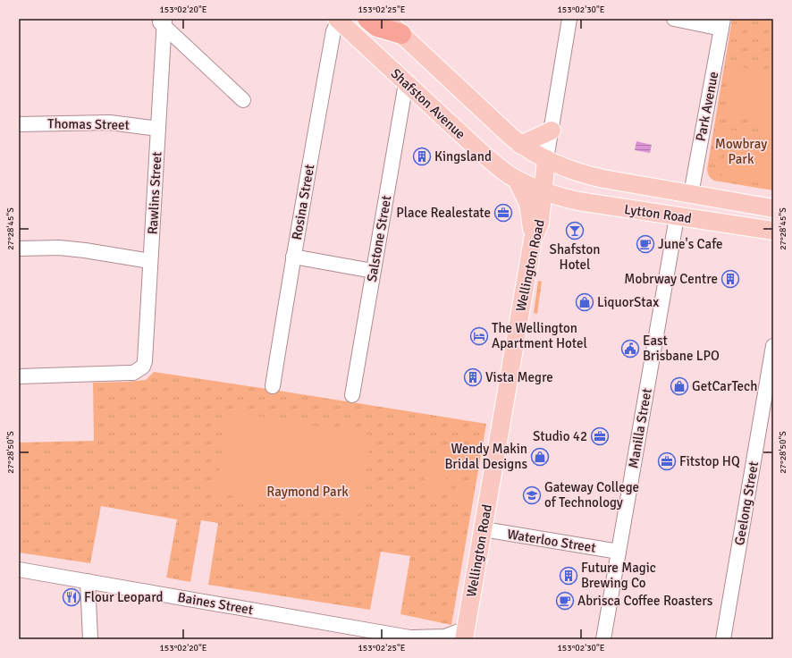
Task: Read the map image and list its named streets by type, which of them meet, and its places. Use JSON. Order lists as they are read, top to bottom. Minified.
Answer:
{"streets":{"main road":["Shafston Avenue","Lytton Road","Wellington Road"],"street":["Park Avenue","Thomas Street","Rawlins Street","Rosina Street","Salstone Street","Manilla Street","Geelong Street","Waterloo Street","Baines Street"]},"crossings":[["Shafston Avenue","Rosina Street"],["Shafston Avenue","Lytton Road"],["Shafston Avenue","Salstone Street"],["Shafston Avenue","Wellington Road"],["Park Avenue","Lytton Road"],["Thomas Street","Rawlins Street"],["Lytton Road","Wellington Road"],["Lytton Road","Manilla Street"],["Wellington Road","Waterloo Street"],["Wellington Road","Baines Street"],["Manilla Street","Waterloo Street"]],"parks":["Mowbray Park","Raymond Park"],"places":{"building":["Kingsland","Mobrway Centre","Vista Megre","Future Magic Brewing Co"],"office":["Place Realestate","Studio 42","Fitstop HQ"],"bar":["Shafston Hotel"],"cafe":["June's Cafe","Abrisca Coffee Roasters"],"shop":["LiquorStax","GetCarTech","Wendy Makin Bridal Designs"],"hotel":["The Wellington Apartment Hotel"],"public building":["East Brisbane LPO"],"school or university":["Gateway College of Technology"],"restaurant":["Flour Leopard"]},"coordinates":["153°02'20\"E","153°02'25\"E","153°02'30\"E","27°28'45\"S","27°28'50\"S"]}
